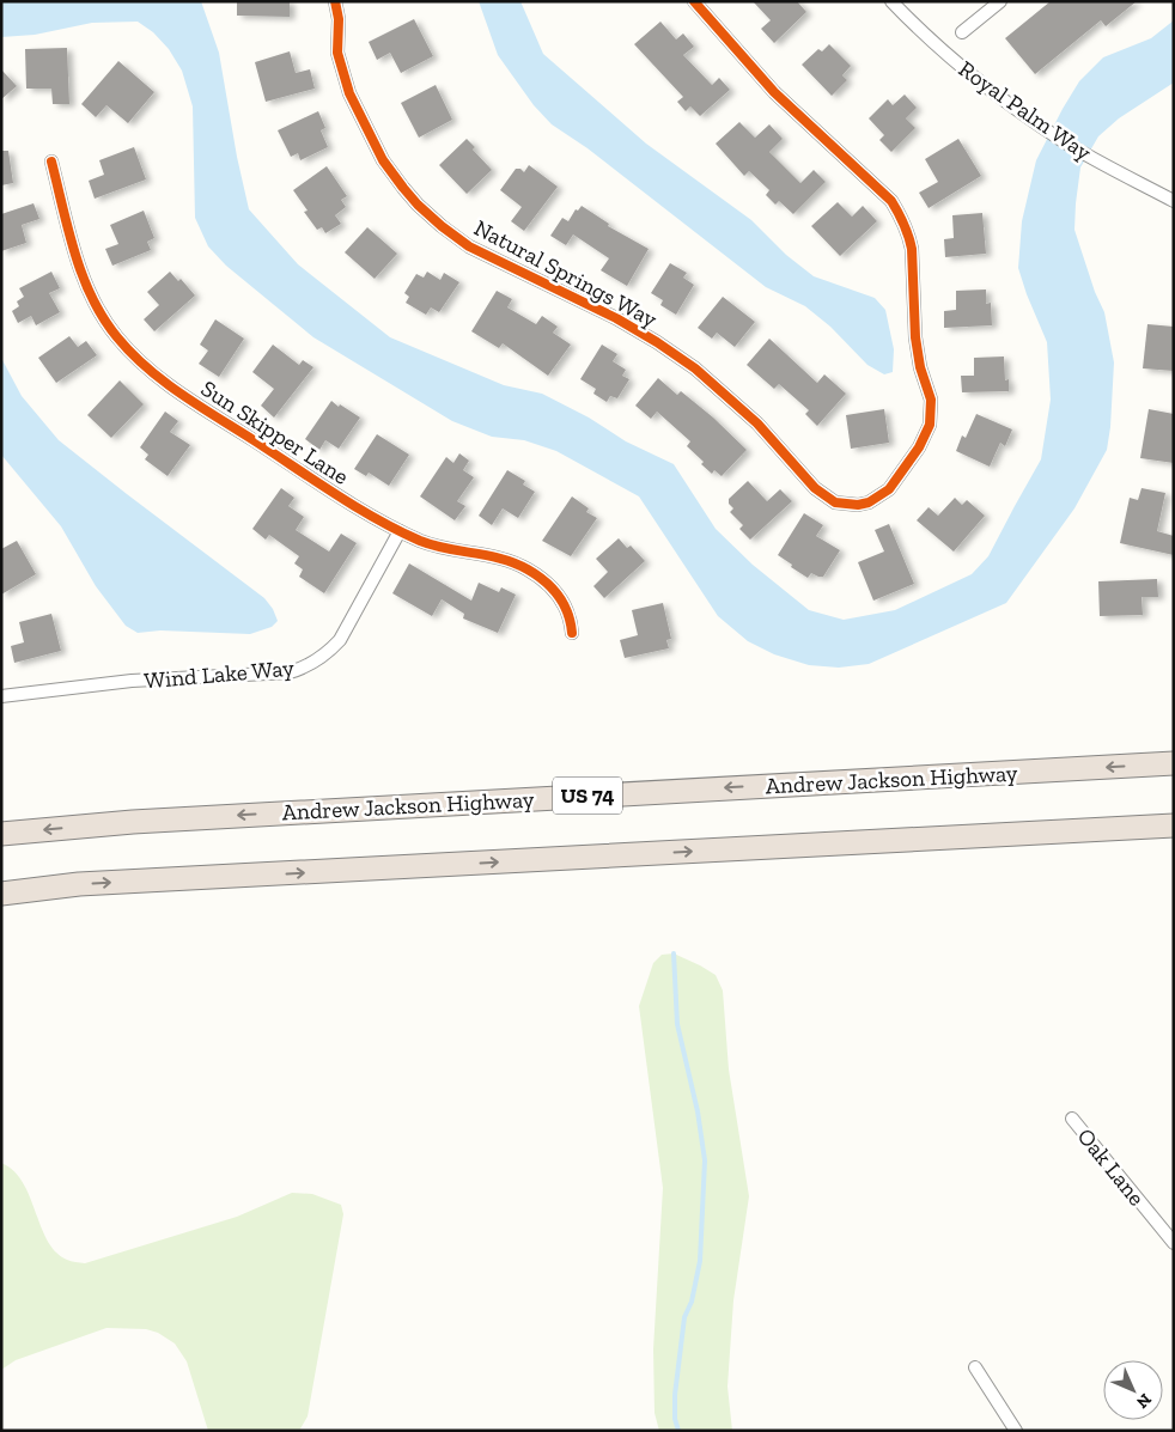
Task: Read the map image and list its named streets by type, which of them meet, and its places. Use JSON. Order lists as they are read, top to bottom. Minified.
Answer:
{"streets":{"highway":["Andrew Jackson Highway","US 74"],"street":["Royal Palm Way","Natural Springs Way","Sun Skipper Lane","Wind Lake Way","Oak Lane"]},"crossings":[["Sun Skipper Lane","Wind Lake Way"]],"north":"bottom right"}
